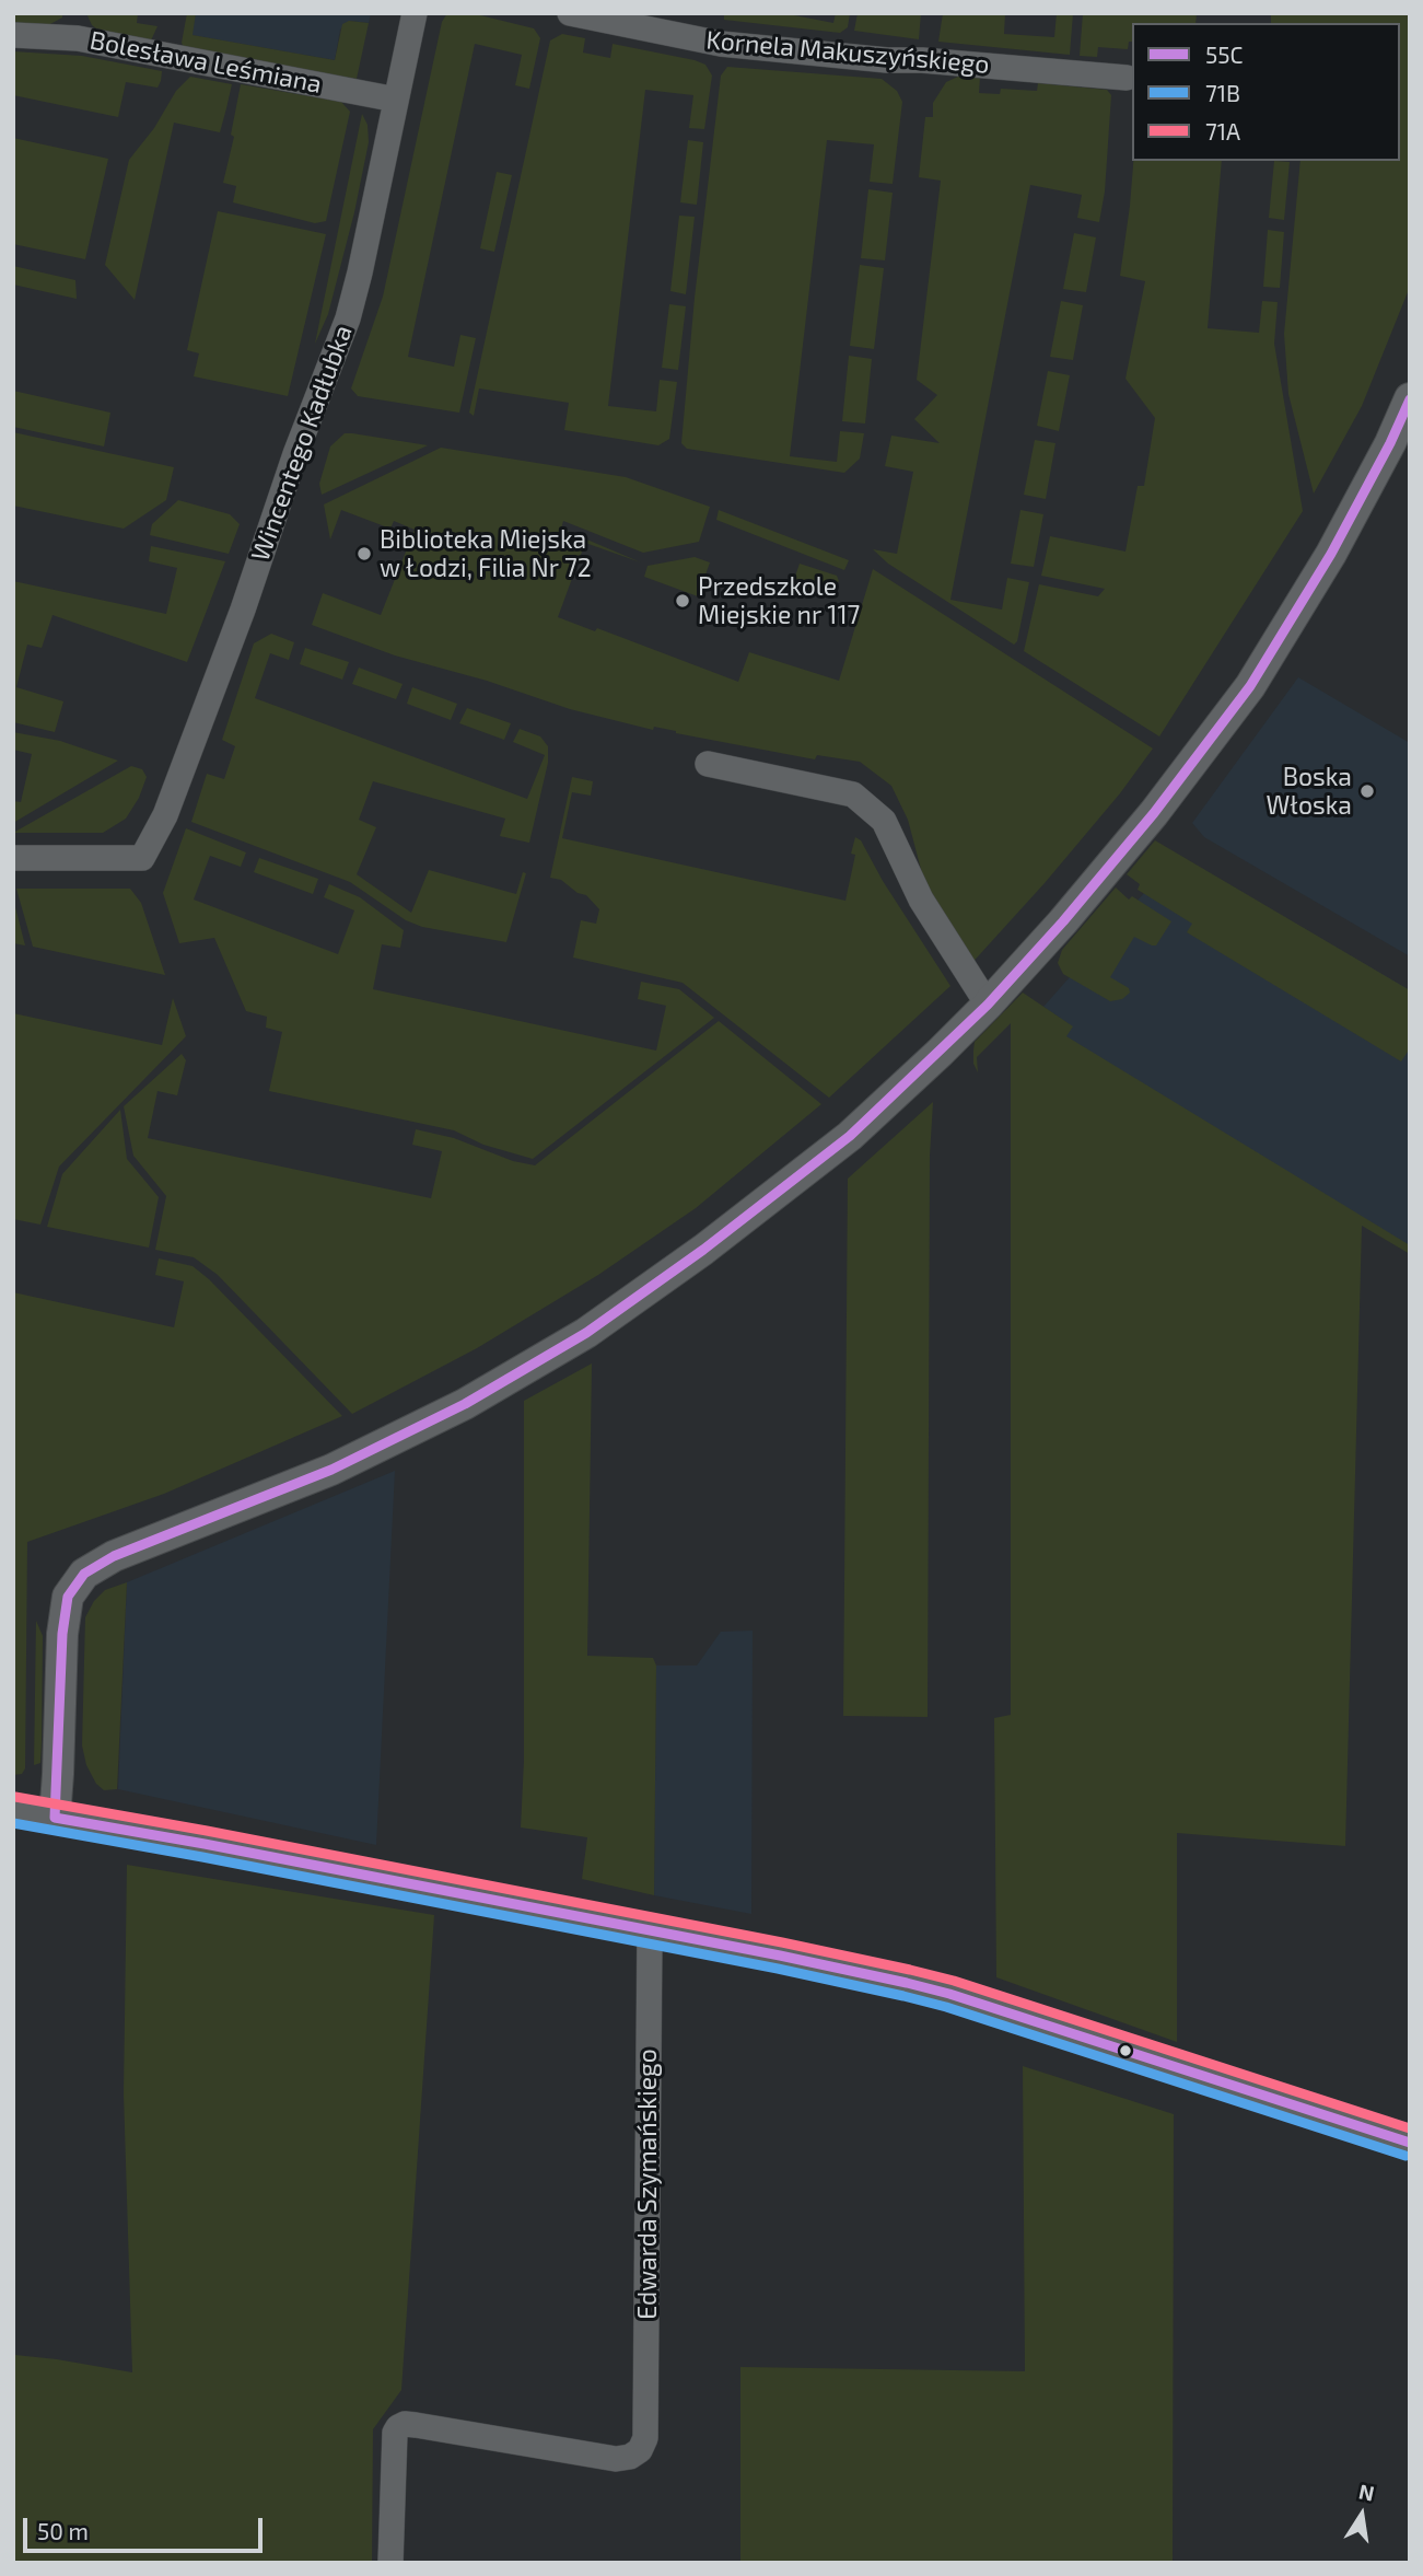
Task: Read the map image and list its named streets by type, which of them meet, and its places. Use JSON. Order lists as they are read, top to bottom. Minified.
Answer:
{"streets":{"street":["Kornela Makuszyńskiego","Bolesława Leśmiana","Wincentego Kadłubka","Edwarda Szymańskiego"]},"crossings":[["Bolesława Leśmiana","Wincentego Kadłubka"]],"places":["Biblioteka Miejska w Łodzi, Filia Nr 72","Przedszkole Miejskie nr 117","Boska Włoska"],"lines":["transit line 55C","transit line 71A","transit line 71B"],"legend":["55C","71B","71A"],"scale_bar":"50 m","north":"top"}
